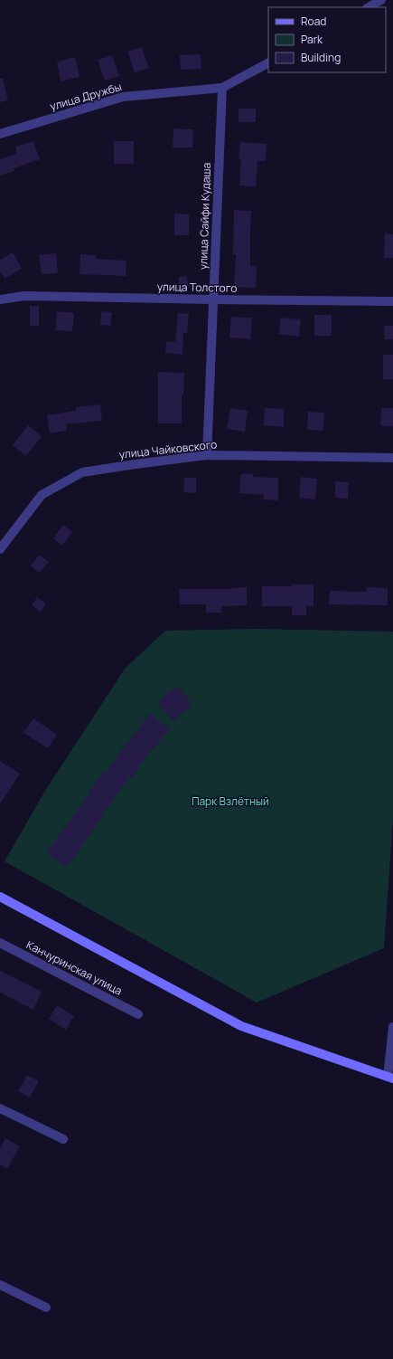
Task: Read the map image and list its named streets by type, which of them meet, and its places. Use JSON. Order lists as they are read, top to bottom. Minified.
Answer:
{"streets":{"street":["улица Дружбы","улица Сайфи Кудаша","улица Толстого","улица Чайковского","Канчуринская улица"]},"crossings":[["улица Дружбы","улица Сайфи Кудаша"],["улица Сайфи Кудаша","улица Толстого"],["улица Сайфи Кудаша","улица Чайковского"]],"parks":["Парк Взлётный"],"legend":["Road","Park","Building"]}
